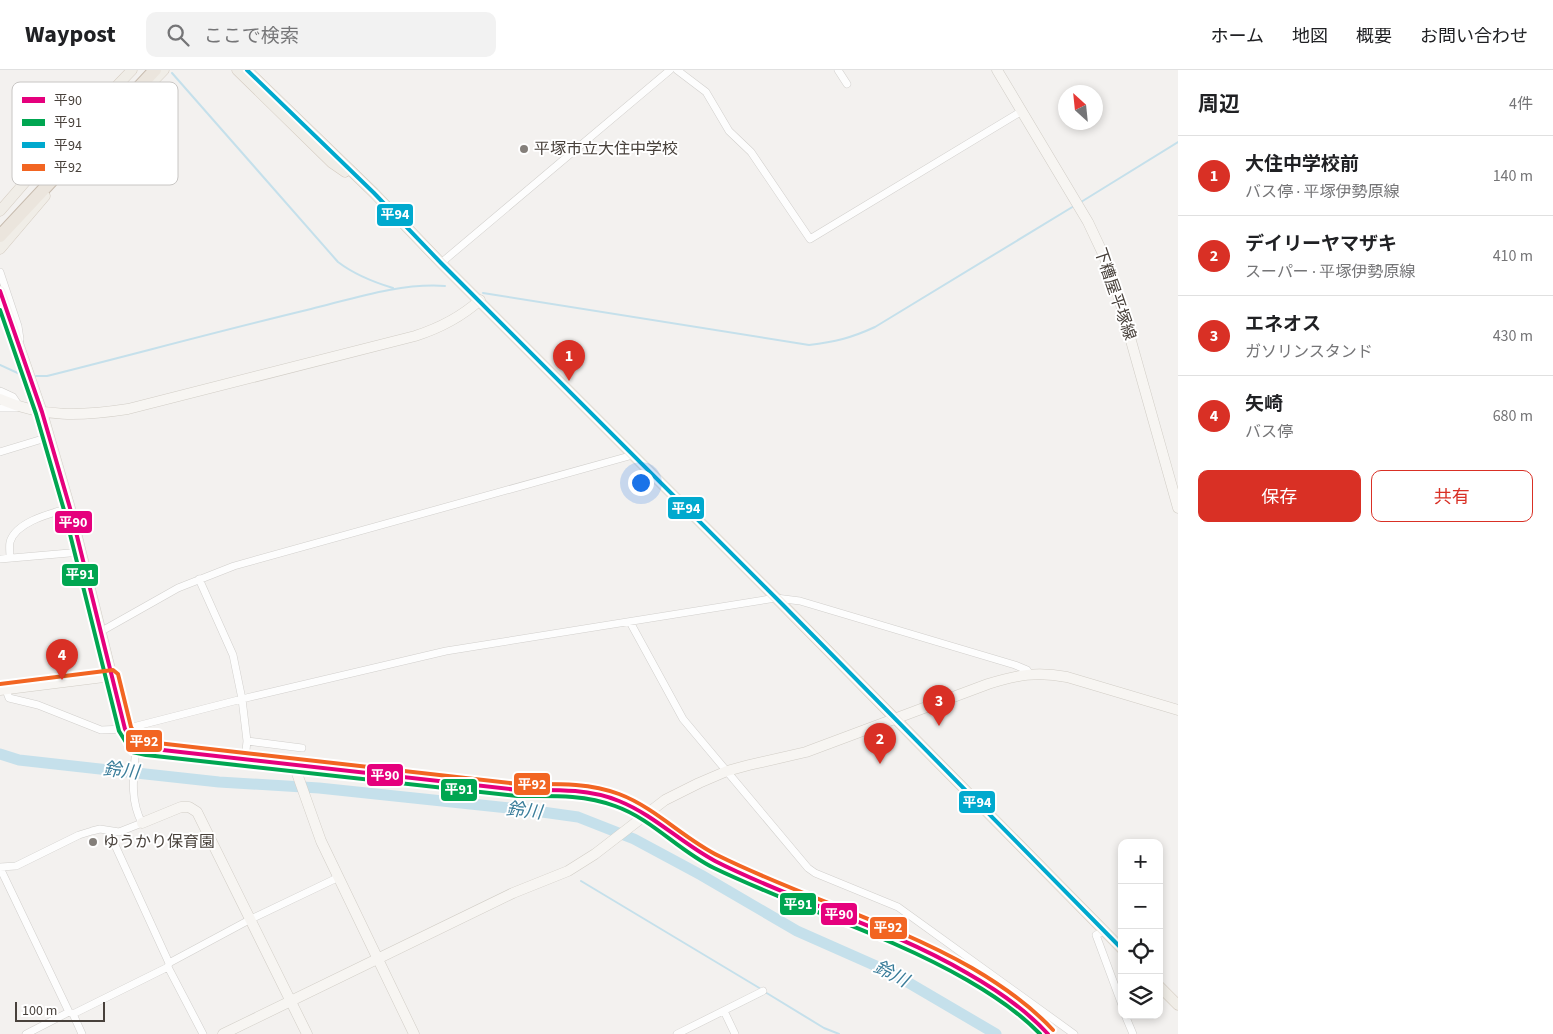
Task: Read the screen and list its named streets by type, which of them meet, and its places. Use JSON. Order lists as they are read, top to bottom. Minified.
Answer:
{"streets":{"street":["下糟屋平塚線"]},"water":["鈴川"],"places":["平塚市立大住中学校","ゆうかり保育園"],"lines":["transit line 平94","transit line 平90","transit line 平91","transit line 平92"],"legend":["平90","平91","平94","平92"],"scale_bar":"100 m","north":"top left","page":{"header":"Waypost","search":"ここで検索","nav":["ホーム","地図","概要","お問い合わせ"],"heading":["周辺","4件"],"list":[{"mark":"1","name":"大住中学校前","note":"バス停 · 平塚伊勢原線","value":"140 m"},{"mark":"2","name":"デイリーヤマザキ","note":"スーパー · 平塚伊勢原線","value":"410 m"},{"mark":"3","name":"エネオス","note":"ガソリンスタンド","value":"430 m"},{"mark":"4","name":"矢崎","note":"バス停","value":"680 m"}],"pins":["1","4","3","2"],"buttons":["保存","共有"],"map_buttons":["+","−"],"scale":"100 m"}}
